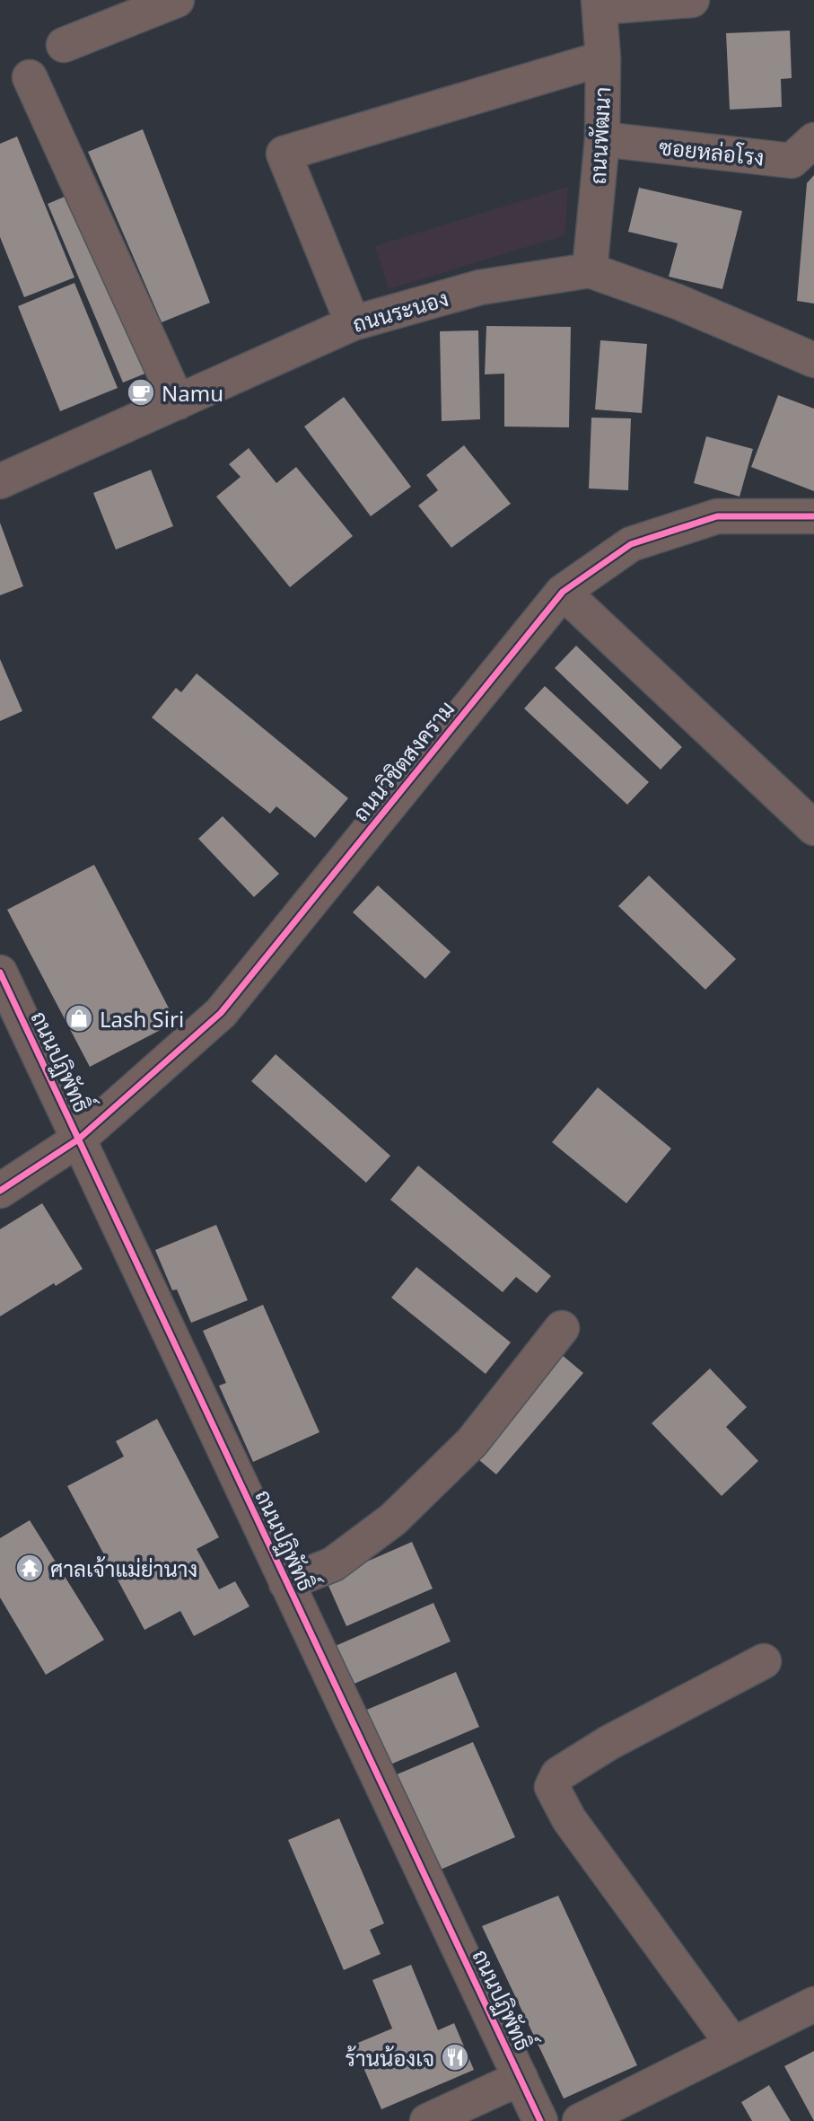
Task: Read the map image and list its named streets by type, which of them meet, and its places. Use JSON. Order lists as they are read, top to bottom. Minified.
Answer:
{"streets":{"street":["ถนนพัฒนา","ซอยหล่อโรง","ถนนระนอง","ถนนวิชิตสงคราม","ถนนปฏิพัทธิ์"]},"crossings":[["ถนนพัฒนา","ซอยหล่อโรง"],["ถนนพัฒนา","ถนนระนอง"],["ถนนวิชิตสงคราม","ถนนปฏิพัทธิ์"]],"places":{"cafe":["Namu"],"shop":["Lash Siri"],"temple":["ศาลเจ้าแม่ย่านาง"],"restaurant":["ร้านน้องเจ"]}}
